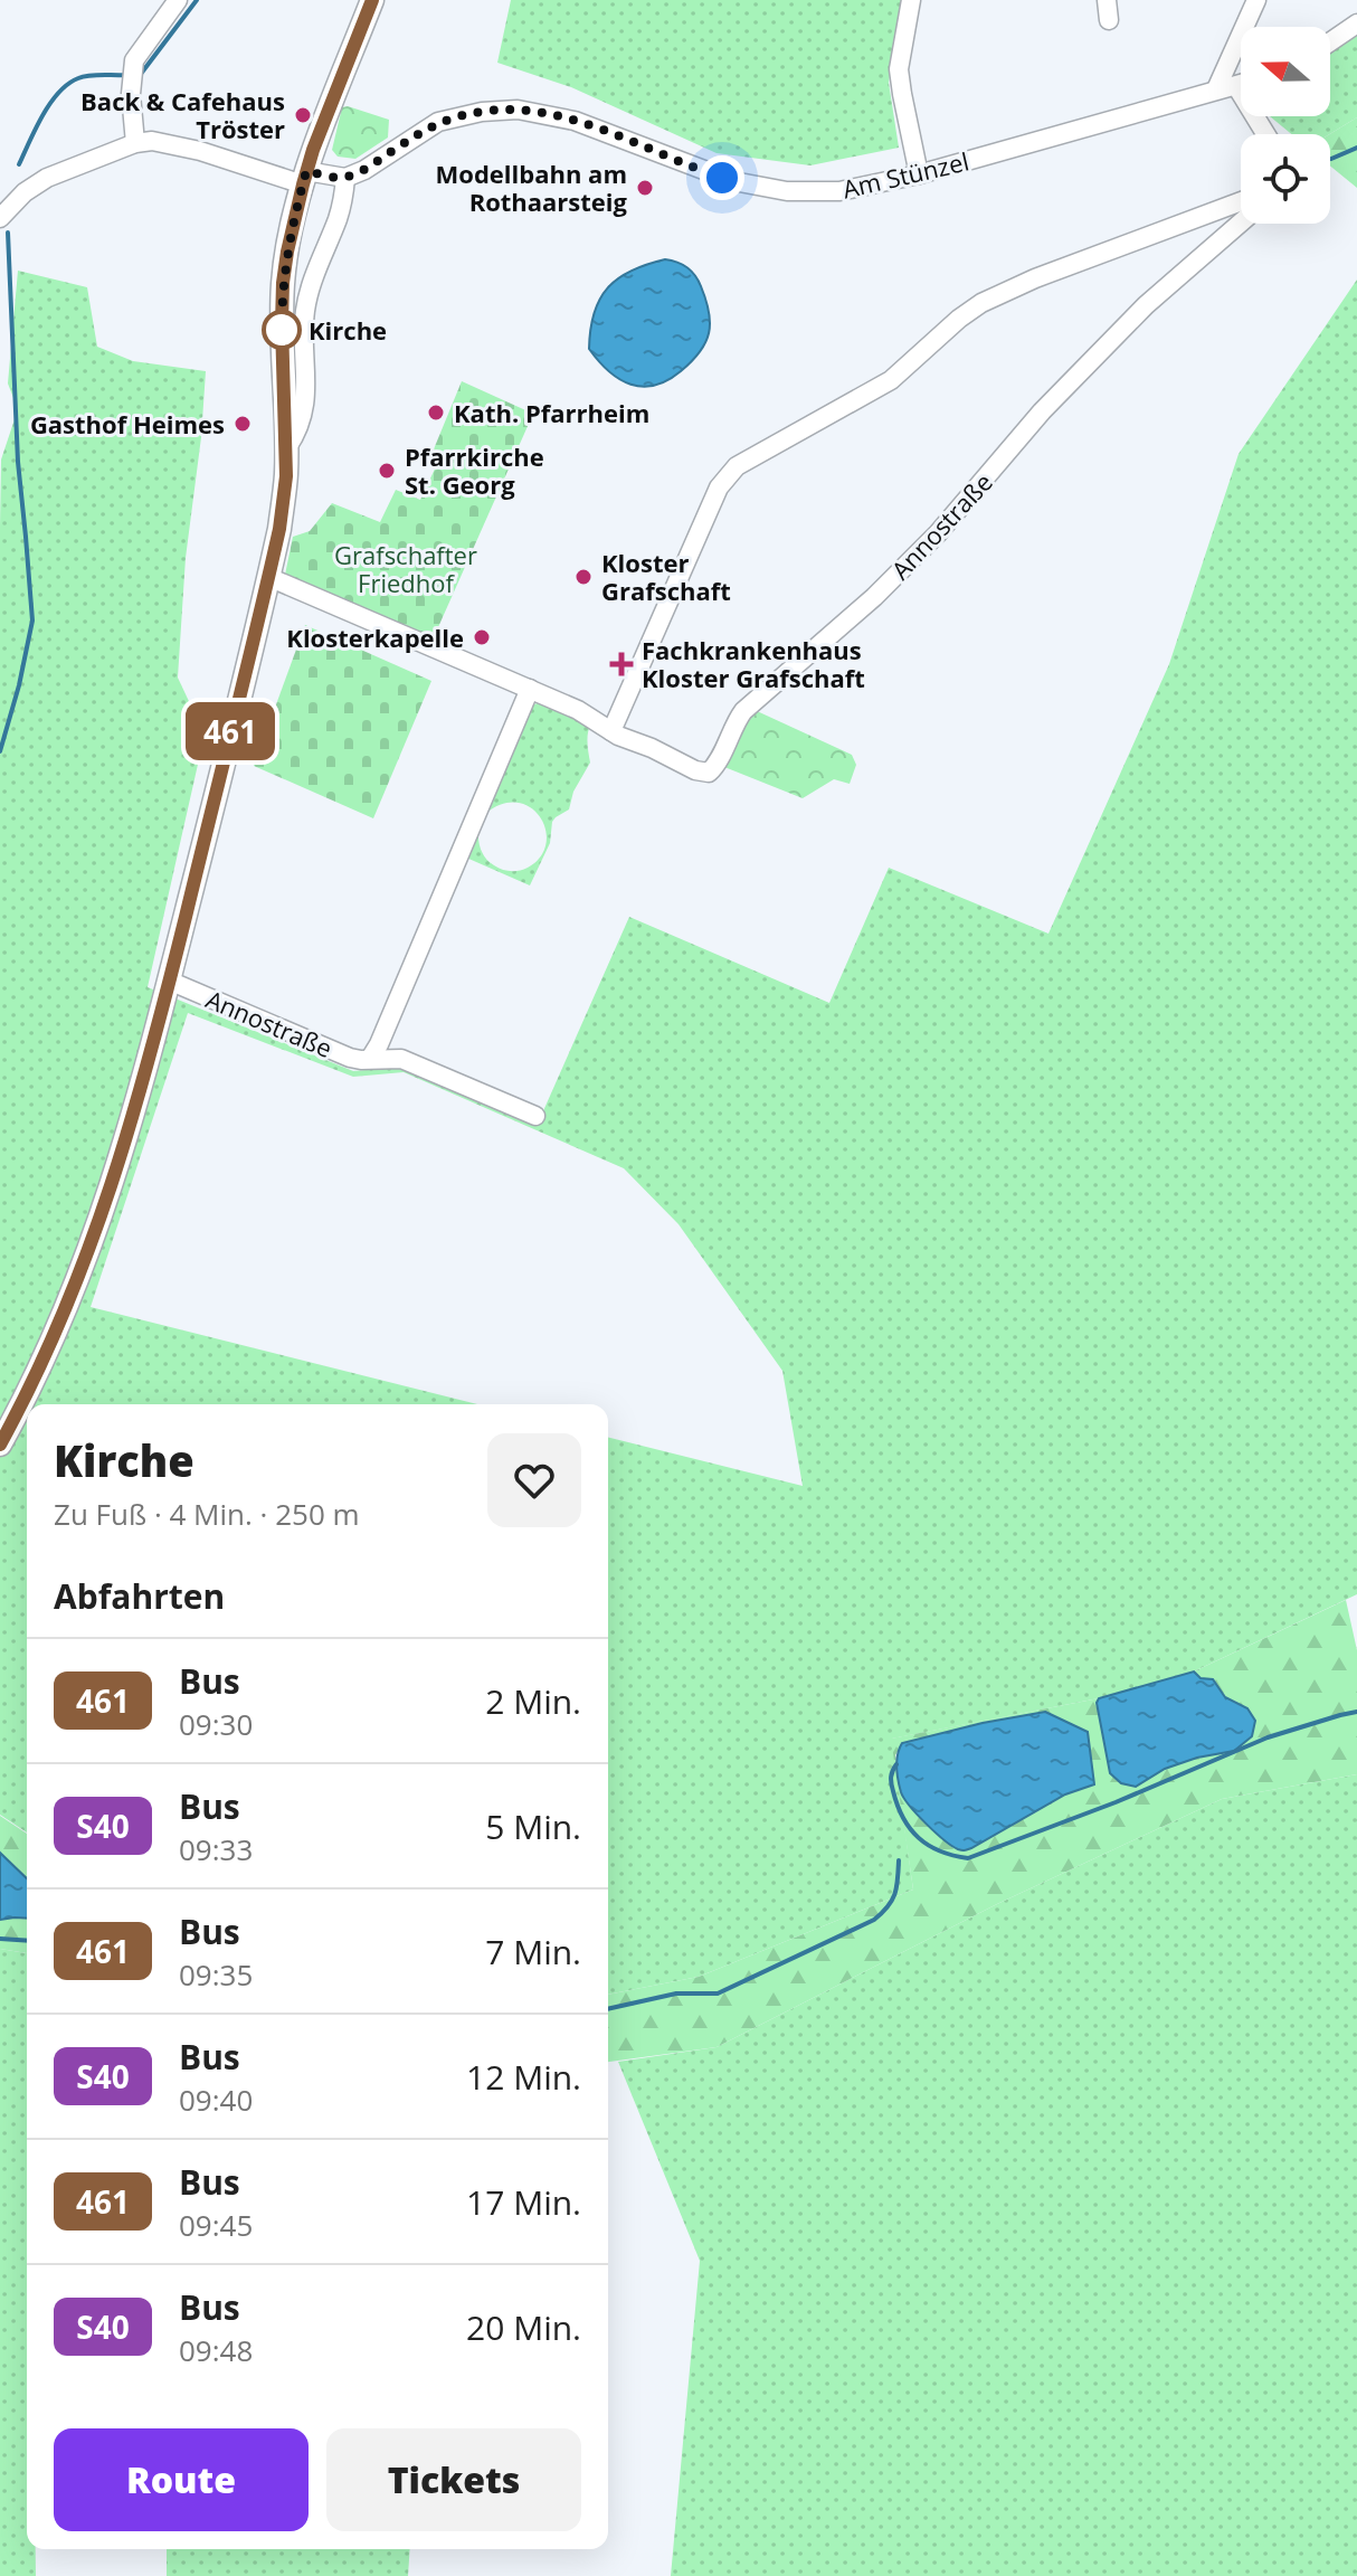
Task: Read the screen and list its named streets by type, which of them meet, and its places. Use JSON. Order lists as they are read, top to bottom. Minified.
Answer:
{"streets":{"street":["Am Stünzel","Annostraße"]},"parks":["Grafschafter Friedhof"],"places":{"other":["Back & Cafehaus Tröster","Modellbahn am Rothaarsteig","Kirche","Kath. Pfarrheim","Gasthof Heimes","Pfarrkirche St. Georg","Kloster Grafschaft","Klosterkapelle"],"health":["Fachkrankenhaus Kloster Grafschaft"]},"lines":["bus line 461"],"north":"left","page":{"on_map":"461","heading":[["Kirche","Zu Fuß · 4 Min. · 250 m"],"Abfahrten"],"list":[{"mark":"461","name":"Bus","note":"09:30","value":"2 Min."},{"mark":"S40","name":"Bus","note":"09:33","value":"5 Min."},{"mark":"461","name":"Bus","note":"09:35","value":"7 Min."},{"mark":"S40","name":"Bus","note":"09:40","value":"12 Min."},{"mark":"461","name":"Bus","note":"09:45","value":"17 Min."},{"mark":"S40","name":"Bus","note":"09:48","value":"20 Min."}],"buttons":["Route","Tickets"]}}
